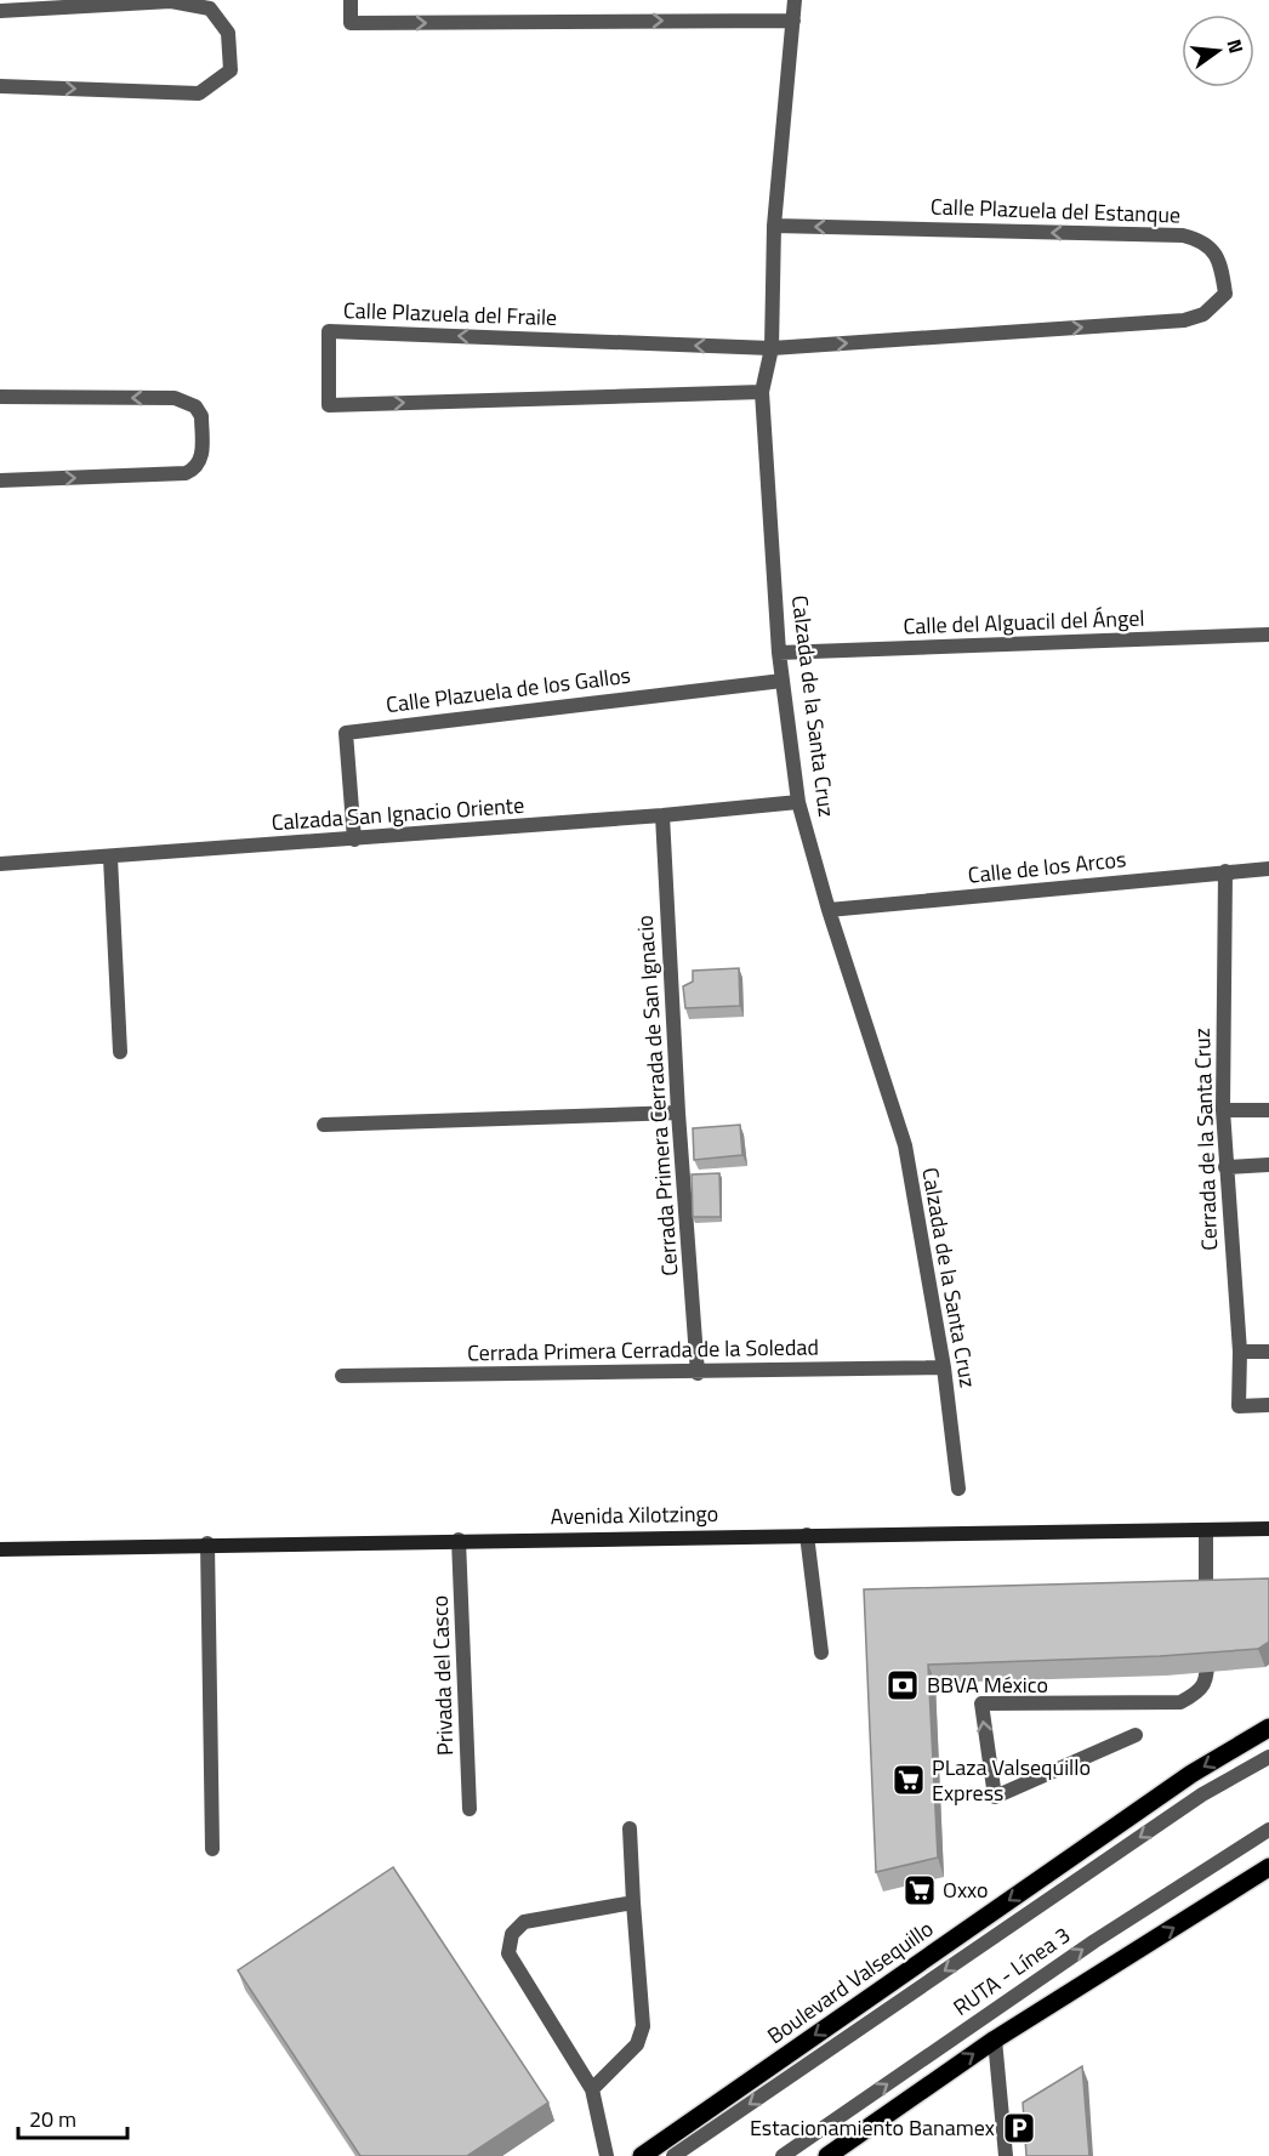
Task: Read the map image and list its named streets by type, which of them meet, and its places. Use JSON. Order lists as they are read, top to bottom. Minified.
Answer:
{"streets":{"main road":["Boulevard Valsequillo"],"street":["Calle Plazuela del Estanque","Calle Plazuela del Fraile","Calle del Alguacil del Ángel","Calle Plazuela de los Gallos","Calzada de la Santa Cruz","Calzada San Ignacio Oriente","Calle de los Arcos","Cerrada Primera Cerrada de San Ignacio","Cerrada de la Santa Cruz","Cerrada Primera Cerrada de la Soledad","Avenida Xilotzingo","Privada del Casco","RUTA - Línea 3"]},"crossings":[["Calle Plazuela del Estanque","Calle Plazuela del Fraile"],["Calle Plazuela del Estanque","Calzada de la Santa Cruz"],["Calle Plazuela del Fraile","Calzada de la Santa Cruz"],["Calle del Alguacil del Ángel","Calzada de la Santa Cruz"],["Calle Plazuela de los Gallos","Calzada de la Santa Cruz"],["Calle Plazuela de los Gallos","Calzada San Ignacio Oriente"],["Calzada de la Santa Cruz","Calzada San Ignacio Oriente"],["Calzada de la Santa Cruz","Calle de los Arcos"],["Calzada de la Santa Cruz","Cerrada Primera Cerrada de la Soledad"],["Calzada San Ignacio Oriente","Cerrada Primera Cerrada de San Ignacio"],["Calle de los Arcos","Cerrada de la Santa Cruz"],["Cerrada Primera Cerrada de San Ignacio","Cerrada Primera Cerrada de la Soledad"],["Avenida Xilotzingo","Privada del Casco"]],"places":{"bank":["BBVA México"],"supermarket":["PLaza Valsequillo Express","Oxxo"],"parking":["Estacionamiento Banamex"]},"scale_bar":"20 m","north":"right"}
